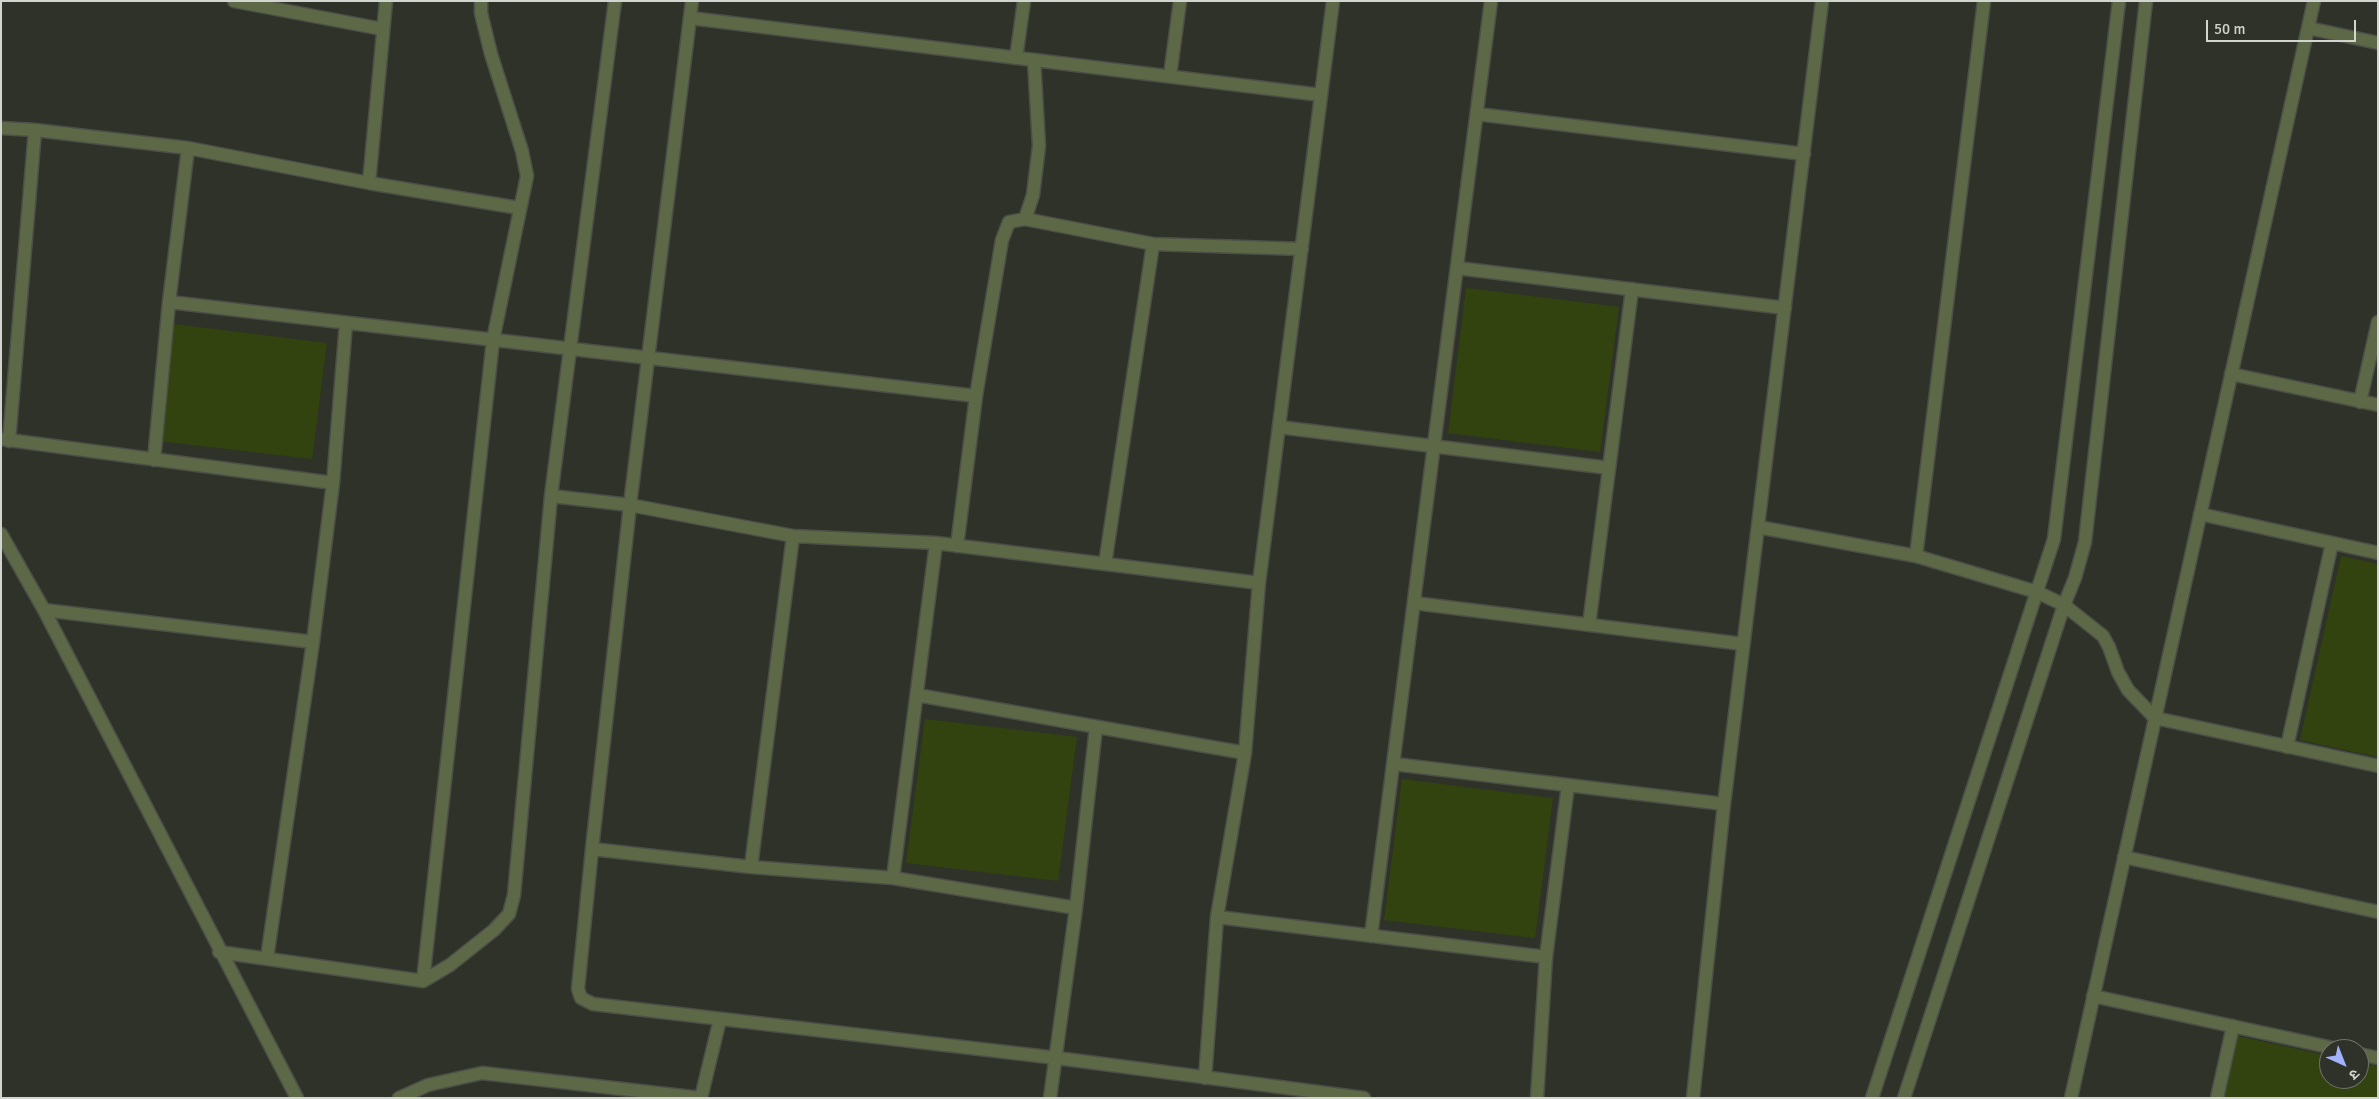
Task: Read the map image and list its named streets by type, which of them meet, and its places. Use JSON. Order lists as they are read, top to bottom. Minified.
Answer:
{"scale_bar":"50 m","north":"bottom right"}
